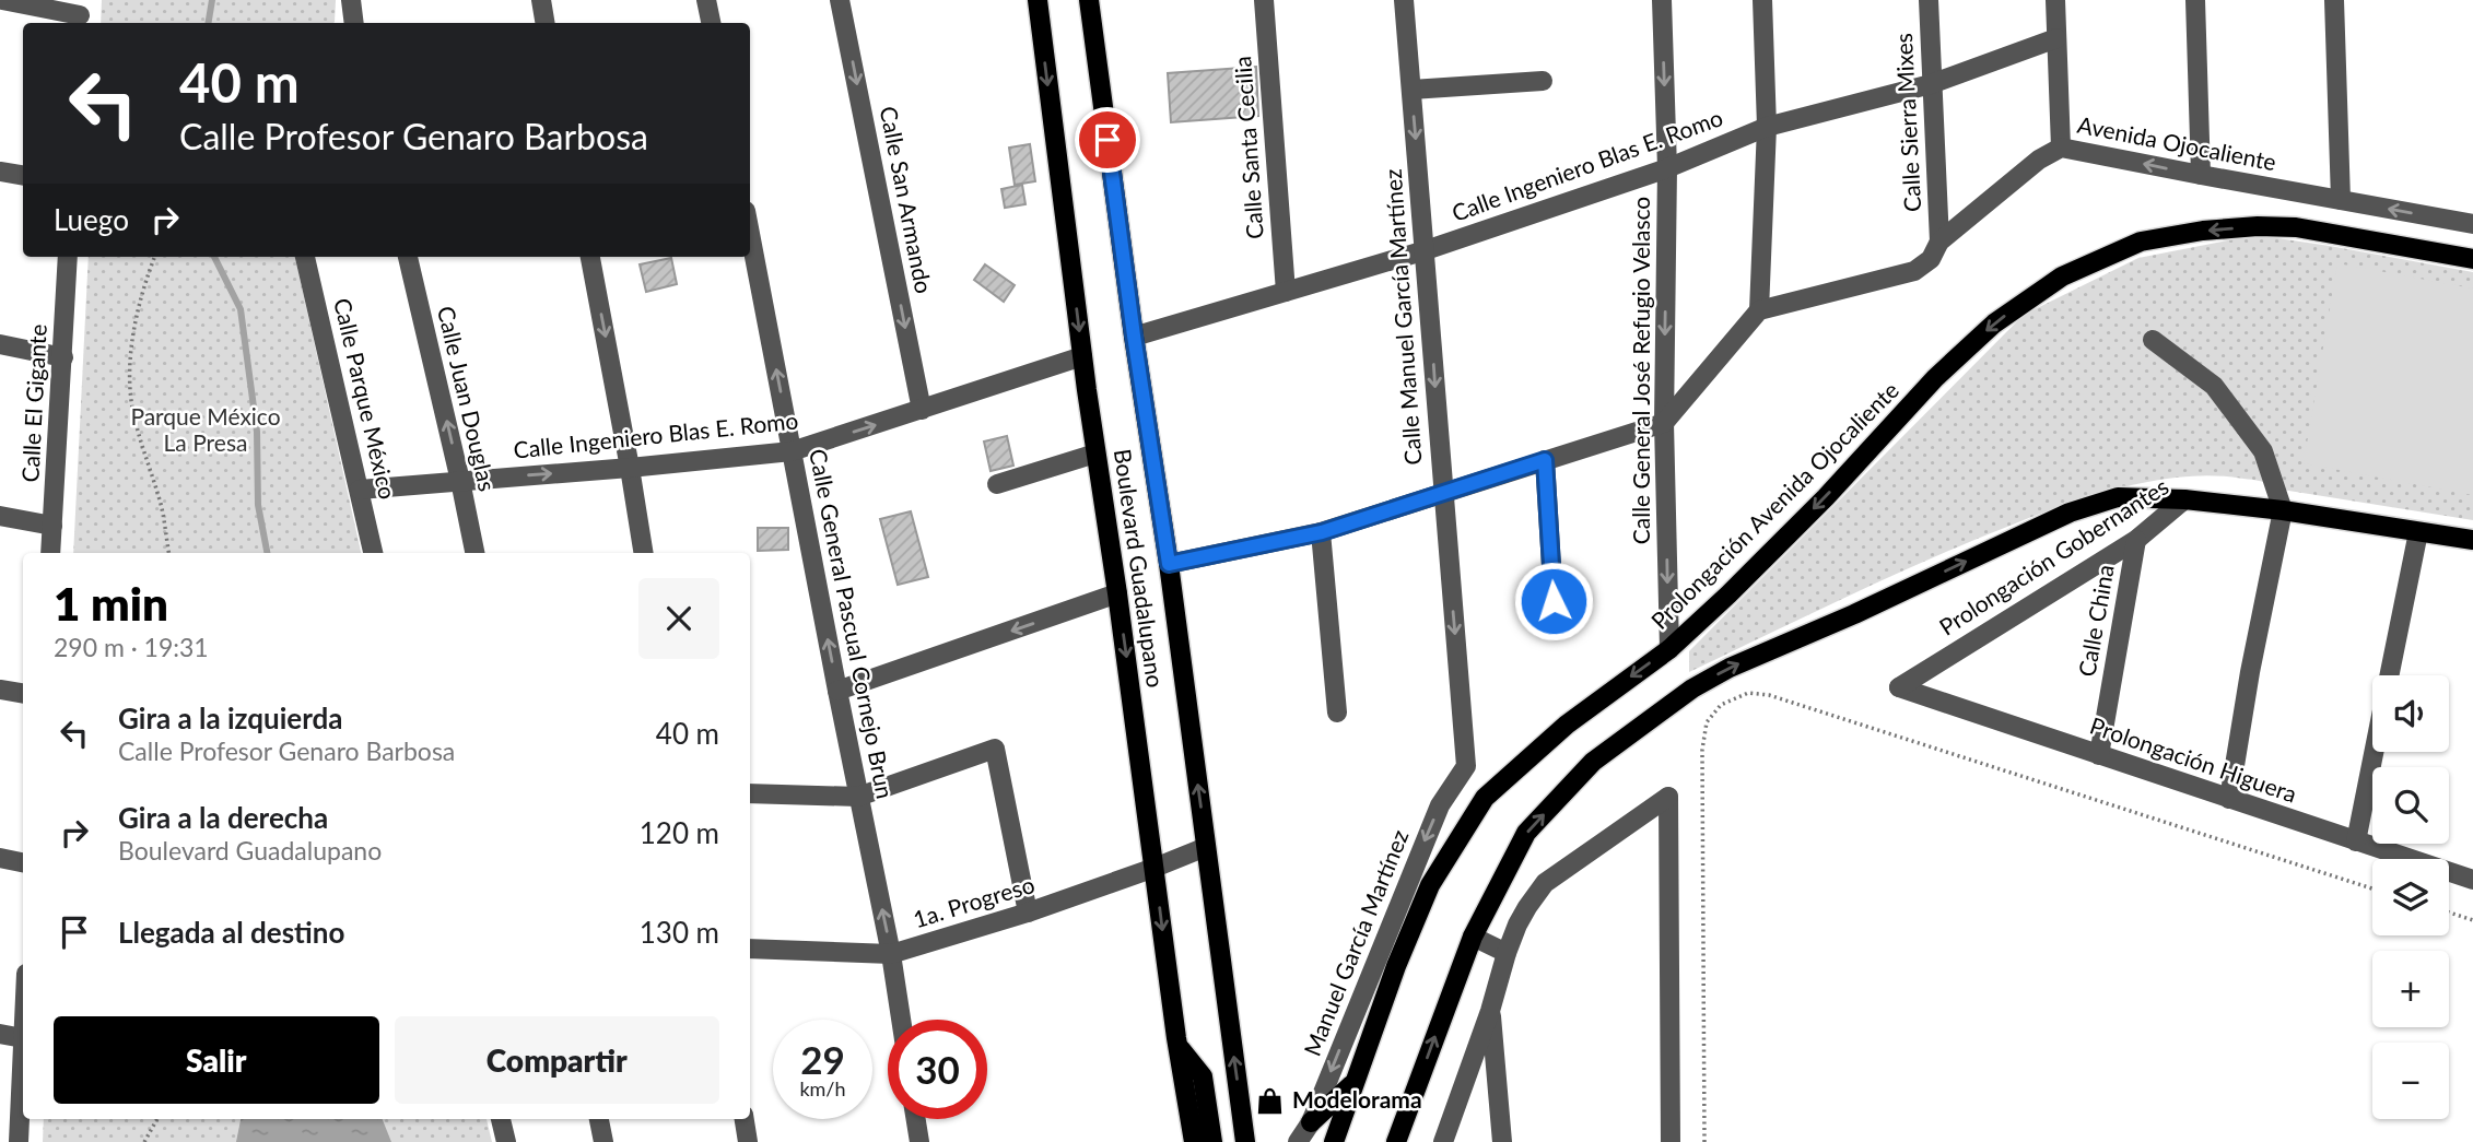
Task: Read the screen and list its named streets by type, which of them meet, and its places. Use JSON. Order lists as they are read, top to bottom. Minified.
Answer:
{"streets":{"main road":["Prolongación Avenida Ojocaliente","Prolongación Gobernantes","Boulevard Guadalupano"],"street":["Calle Sierra Mixes","Avenida Ojocaliente","Calle Santa Cecilia","Calle Ingeniero Blas E. Romo","Calle San Armando","Calle Manuel García Martínez","Calle General José Refugio Velasco","Calle Parque México","Calle Juan Douglas","Calle El Gigante","Calle China","Calle General Pascual Cornejo Brun","Prolongación Higuera","1a. Progreso","Manuel García Martínez"]},"crossings":[["Calle Sierra Mixes","Avenida Ojocaliente"],["Calle Sierra Mixes","Calle Ingeniero Blas E. Romo"],["Calle Santa Cecilia","Calle Ingeniero Blas E. Romo"],["Calle Ingeniero Blas E. Romo","Calle San Armando"],["Calle Ingeniero Blas E. Romo","Calle Manuel García Martínez"],["Calle Ingeniero Blas E. Romo","Calle General José Refugio Velasco"],["Calle Ingeniero Blas E. Romo","Calle Parque México"],["Calle Ingeniero Blas E. Romo","Calle Juan Douglas"],["Calle Ingeniero Blas E. Romo","Boulevard Guadalupano"],["Calle Ingeniero Blas E. Romo","Calle General Pascual Cornejo Brun"],["Calle Manuel García Martínez","Manuel García Martínez"],["Calle General José Refugio Velasco","Prolongación Avenida Ojocaliente"],["Prolongación Gobernantes","Calle China"],["Prolongación Gobernantes","Prolongación Higuera"],["Boulevard Guadalupano","1a. Progreso"],["Calle China","Prolongación Higuera"],["Calle General Pascual Cornejo Brun","1a. Progreso"]],"one_way":["Avenida Ojocaliente","Calle San Armando","Calle Juan Douglas"],"parks":["Parque México La Presa"],"places":{"shop":["Modelorama"]},"page":{"turn":["40 m","Calle Profesor Genaro Barbosa"],"then":"Luego","heading":["1 min","290 m · 19:31"],"map_buttons":["+","−"],"list":[{"name":"Gira a la izquierda","note":"Calle Profesor Genaro Barbosa","value":"40 m"},{"name":"Gira a la derecha","note":"Boulevard Guadalupano","value":"120 m"},{"name":"Llegada al destino","value":"130 m"}],"buttons":["Salir","Compartir"],"speed":"29 km/h","limit":"30"}}
